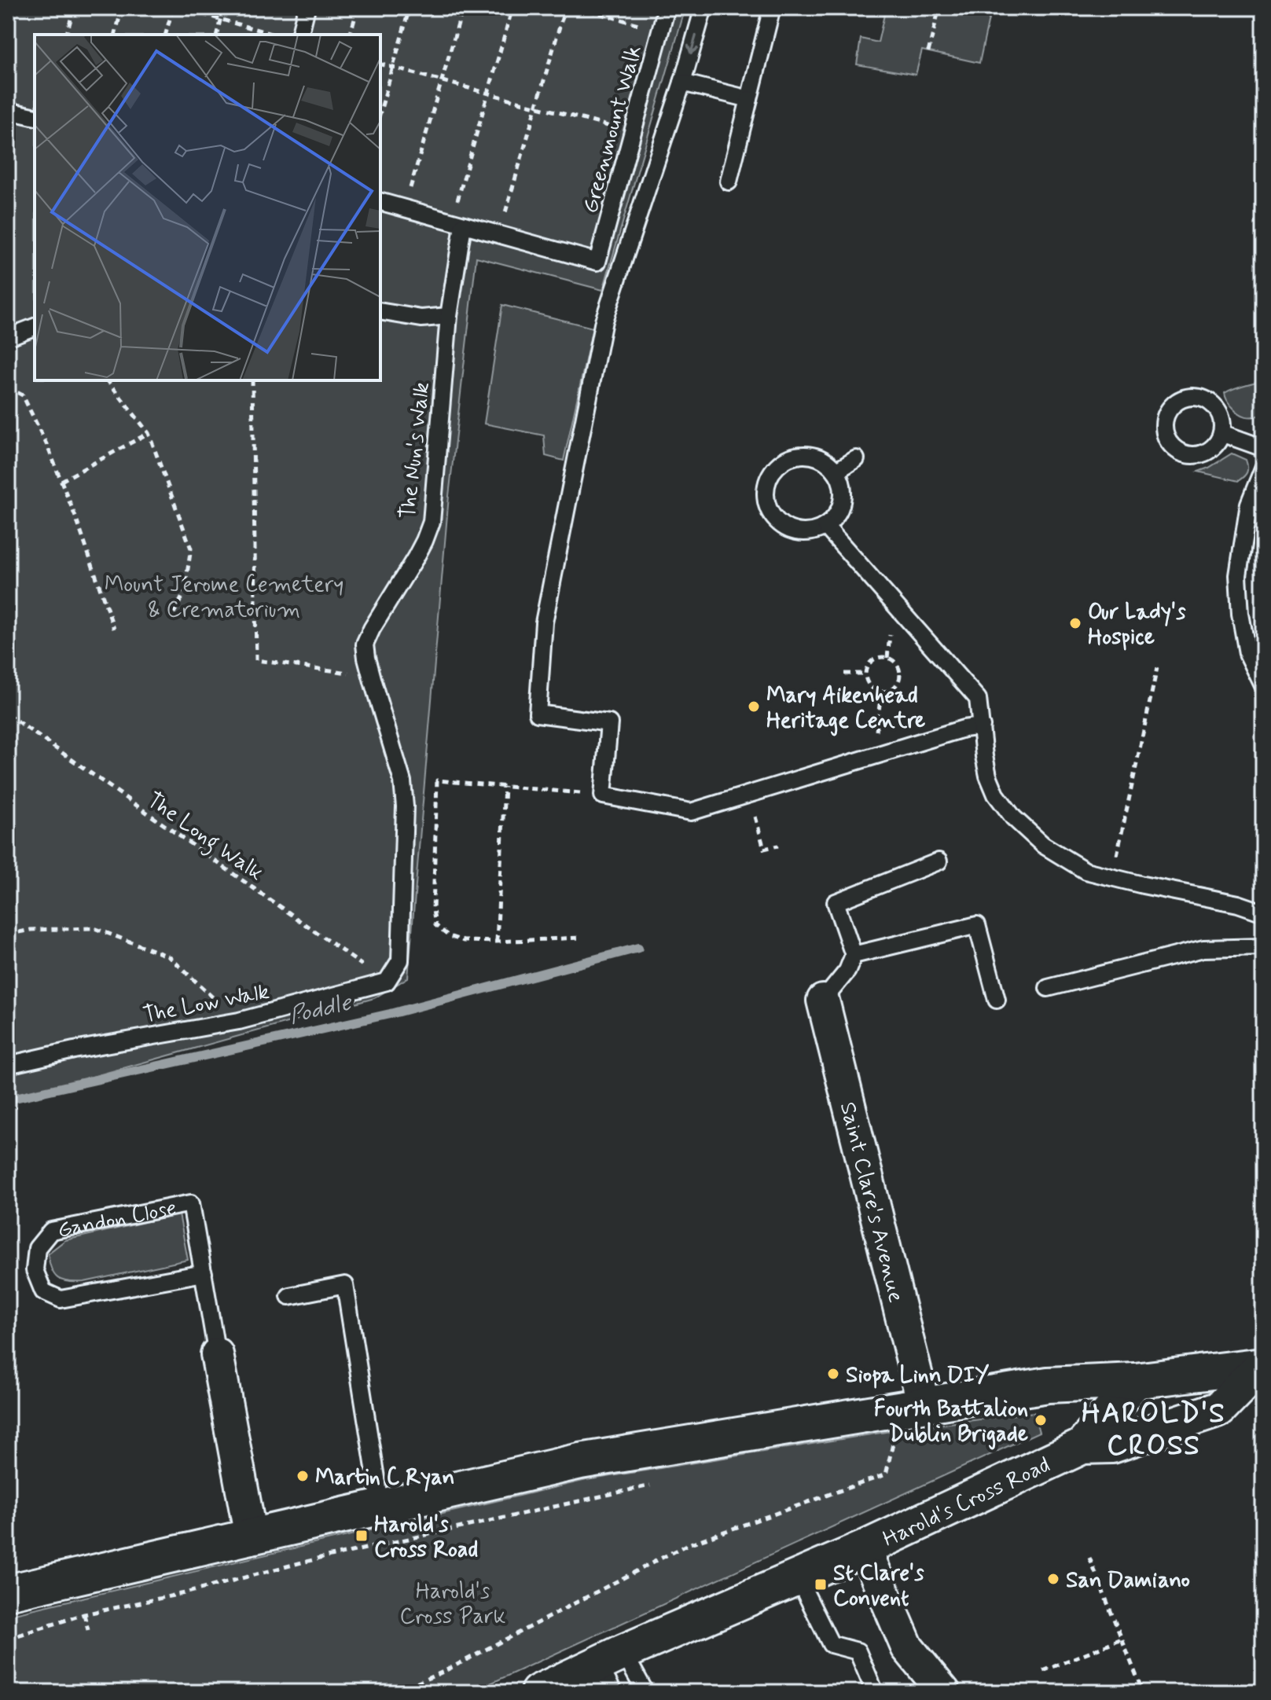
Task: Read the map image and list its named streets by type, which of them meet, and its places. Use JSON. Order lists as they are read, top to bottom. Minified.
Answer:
{"streets":{"main road":["Harold's Cross Road"],"street":["Saint Clare's Avenue","Gandon Close"],"lane":["Greenmount Walk","The Nun's Walk","The Low Walk"],"path":["The Long Walk"]},"crossings":[["The Nun's Walk","The Long Walk"],["The Nun's Walk","The Low Walk"],["The Long Walk","The Low Walk"],["Saint Clare's Avenue","Harold's Cross Road"],["Gandon Close","Harold's Cross Road"]],"districts":["HAROLD'S CROSS"],"water":["Poddle"],"parks":["Mount Jerome Cemetery & Crematorium","Harold's Cross Park"],"places":{"other":["Our Lady's Hospice","Mary Aikenhead Heritage Centre","Siopa Linn DIY","Fourth Battalion Dublin Brigade","Martin C Ryan","San Damiano"],"transit":["Harold's Cross Road","St Clare's Convent"]}}
